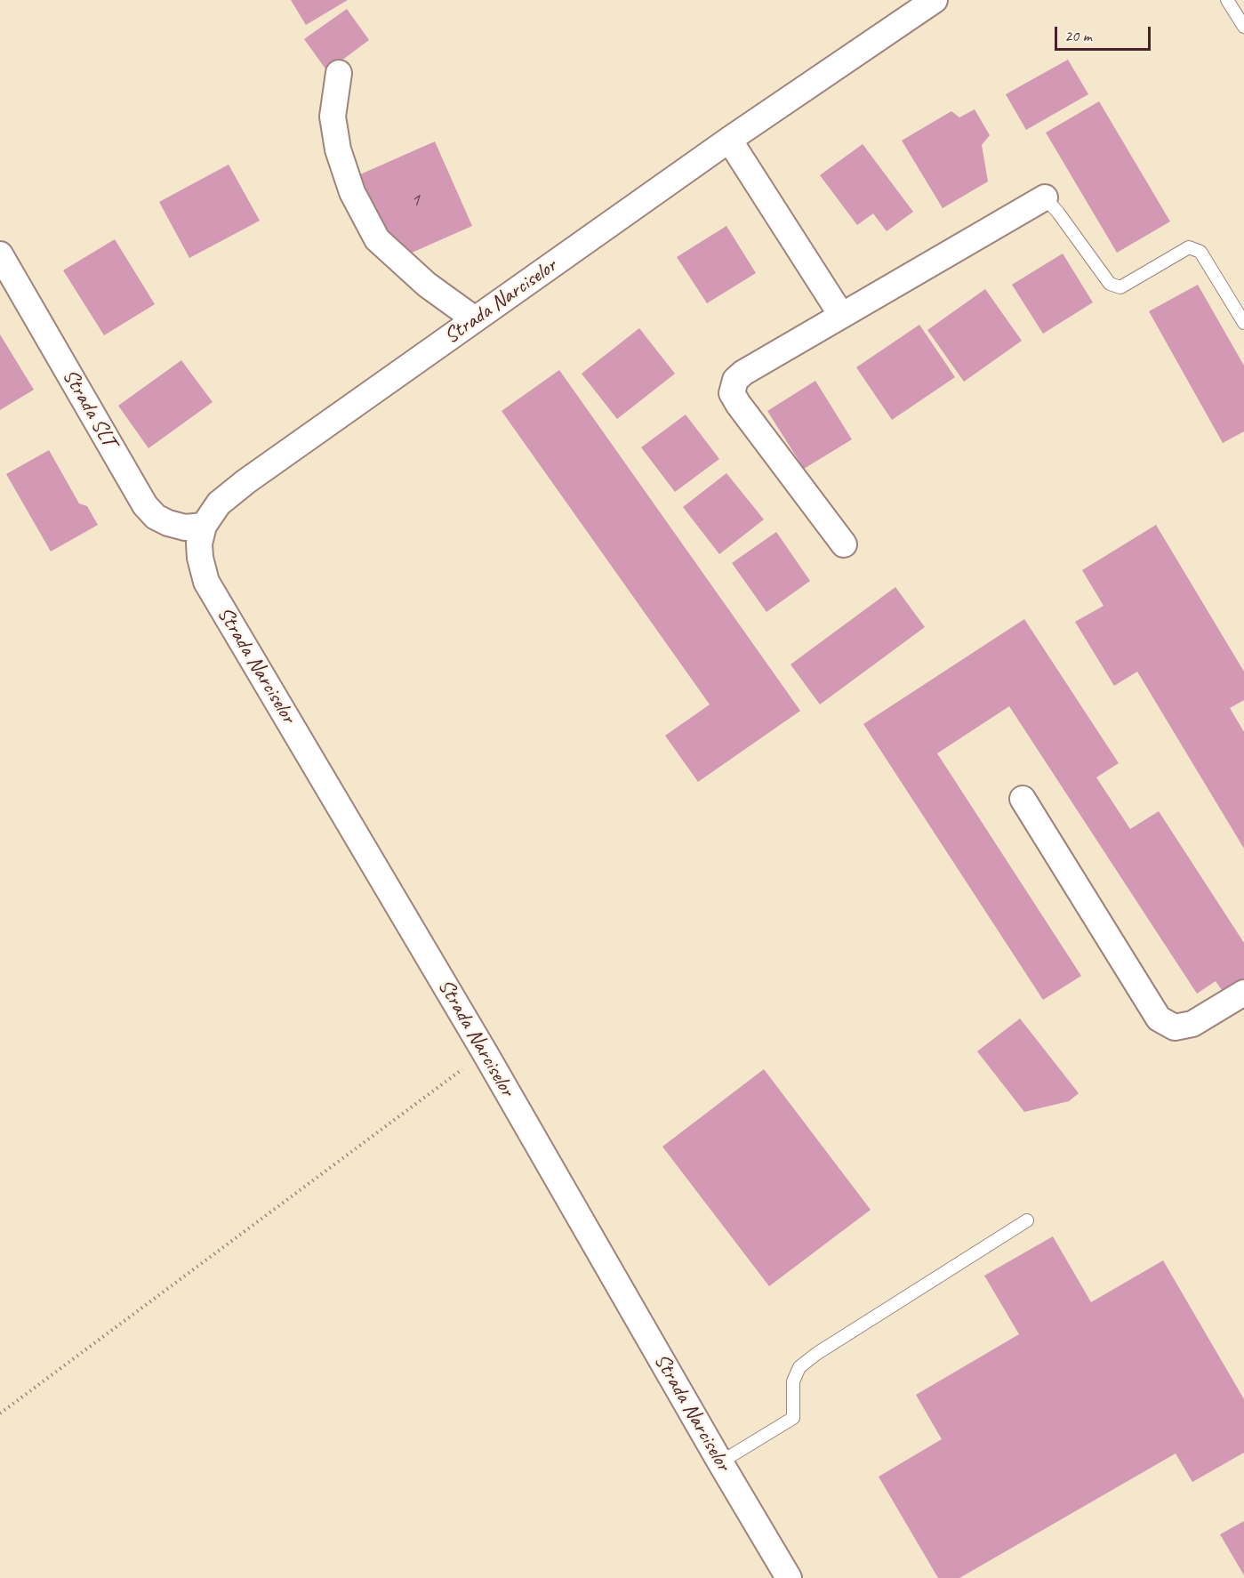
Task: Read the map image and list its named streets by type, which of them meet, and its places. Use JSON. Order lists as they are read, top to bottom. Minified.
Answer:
{"streets":{"street":["Strada Narciselor","Strada SLT"]},"crossings":[["Strada Narciselor","Strada SLT"]],"house_numbers":["1"],"scale_bar":"20 m"}
